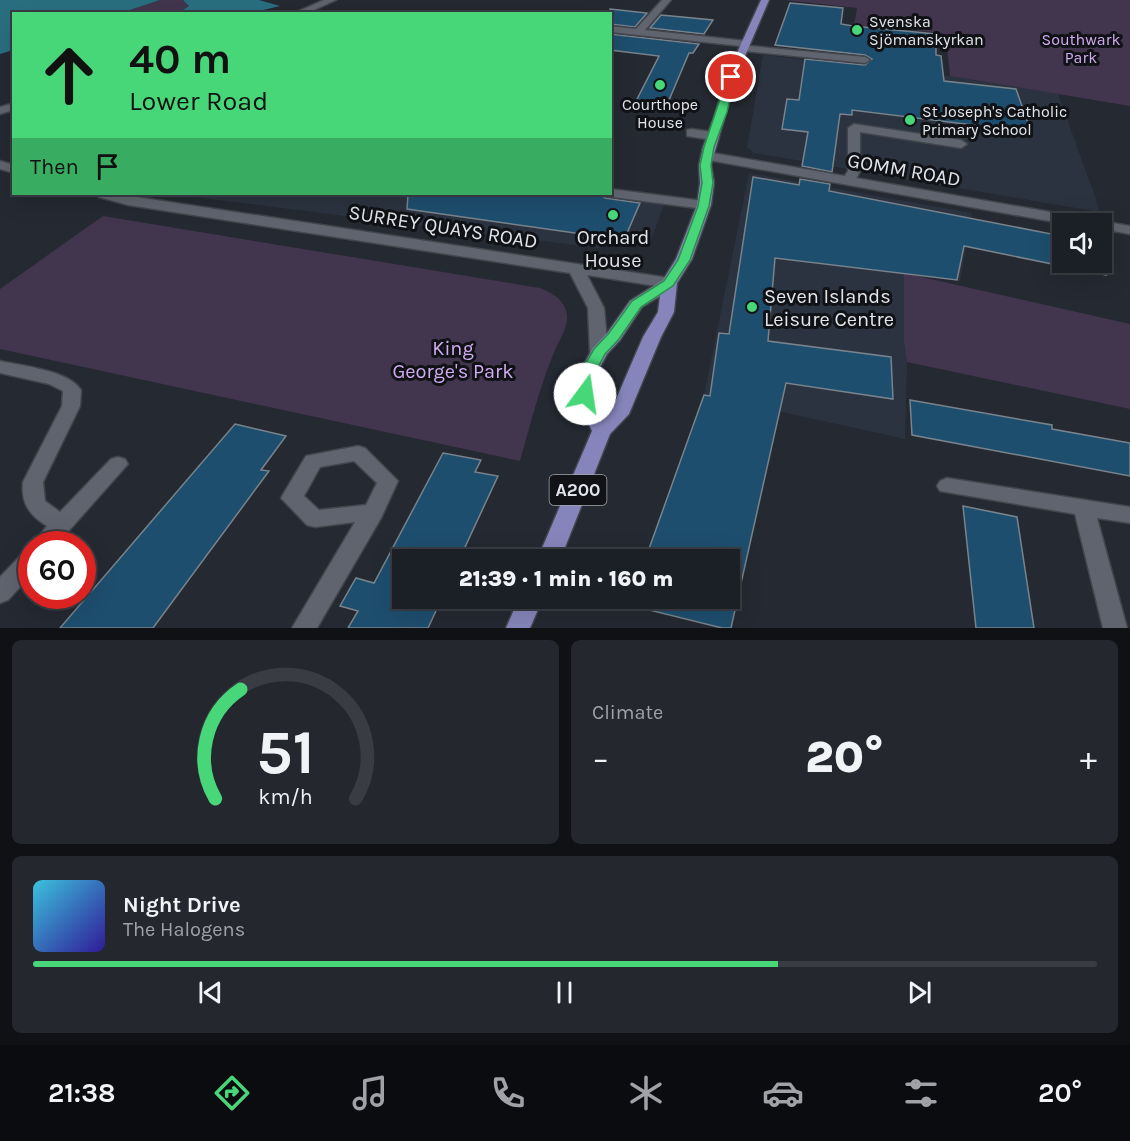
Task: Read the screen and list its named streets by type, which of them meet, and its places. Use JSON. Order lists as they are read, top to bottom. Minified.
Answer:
{"streets":{"main road":["A200"],"street":["GOMM ROAD","SURREY QUAYS ROAD"]},"crossings":[["GOMM ROAD","A200"],["SURREY QUAYS ROAD","A200"]],"parks":["Southwark Park","King George's Park"],"places":["Svenska Sjömanskyrkan","Courthope House","St Joseph's Catholic Primary School","Orchard House","Seven Islands Leisure Centre"],"page":{"turn":["40 m","Lower Road"],"then":"Then","limit":"60","trip":"21:39 · 1 min · 160 m","tile":"Climate","heat":["−","20°","+"],"song":["Night Drive","The Halogens"],"tabs":["21:38","20°"],"gauge":["51","km/h"]}}
